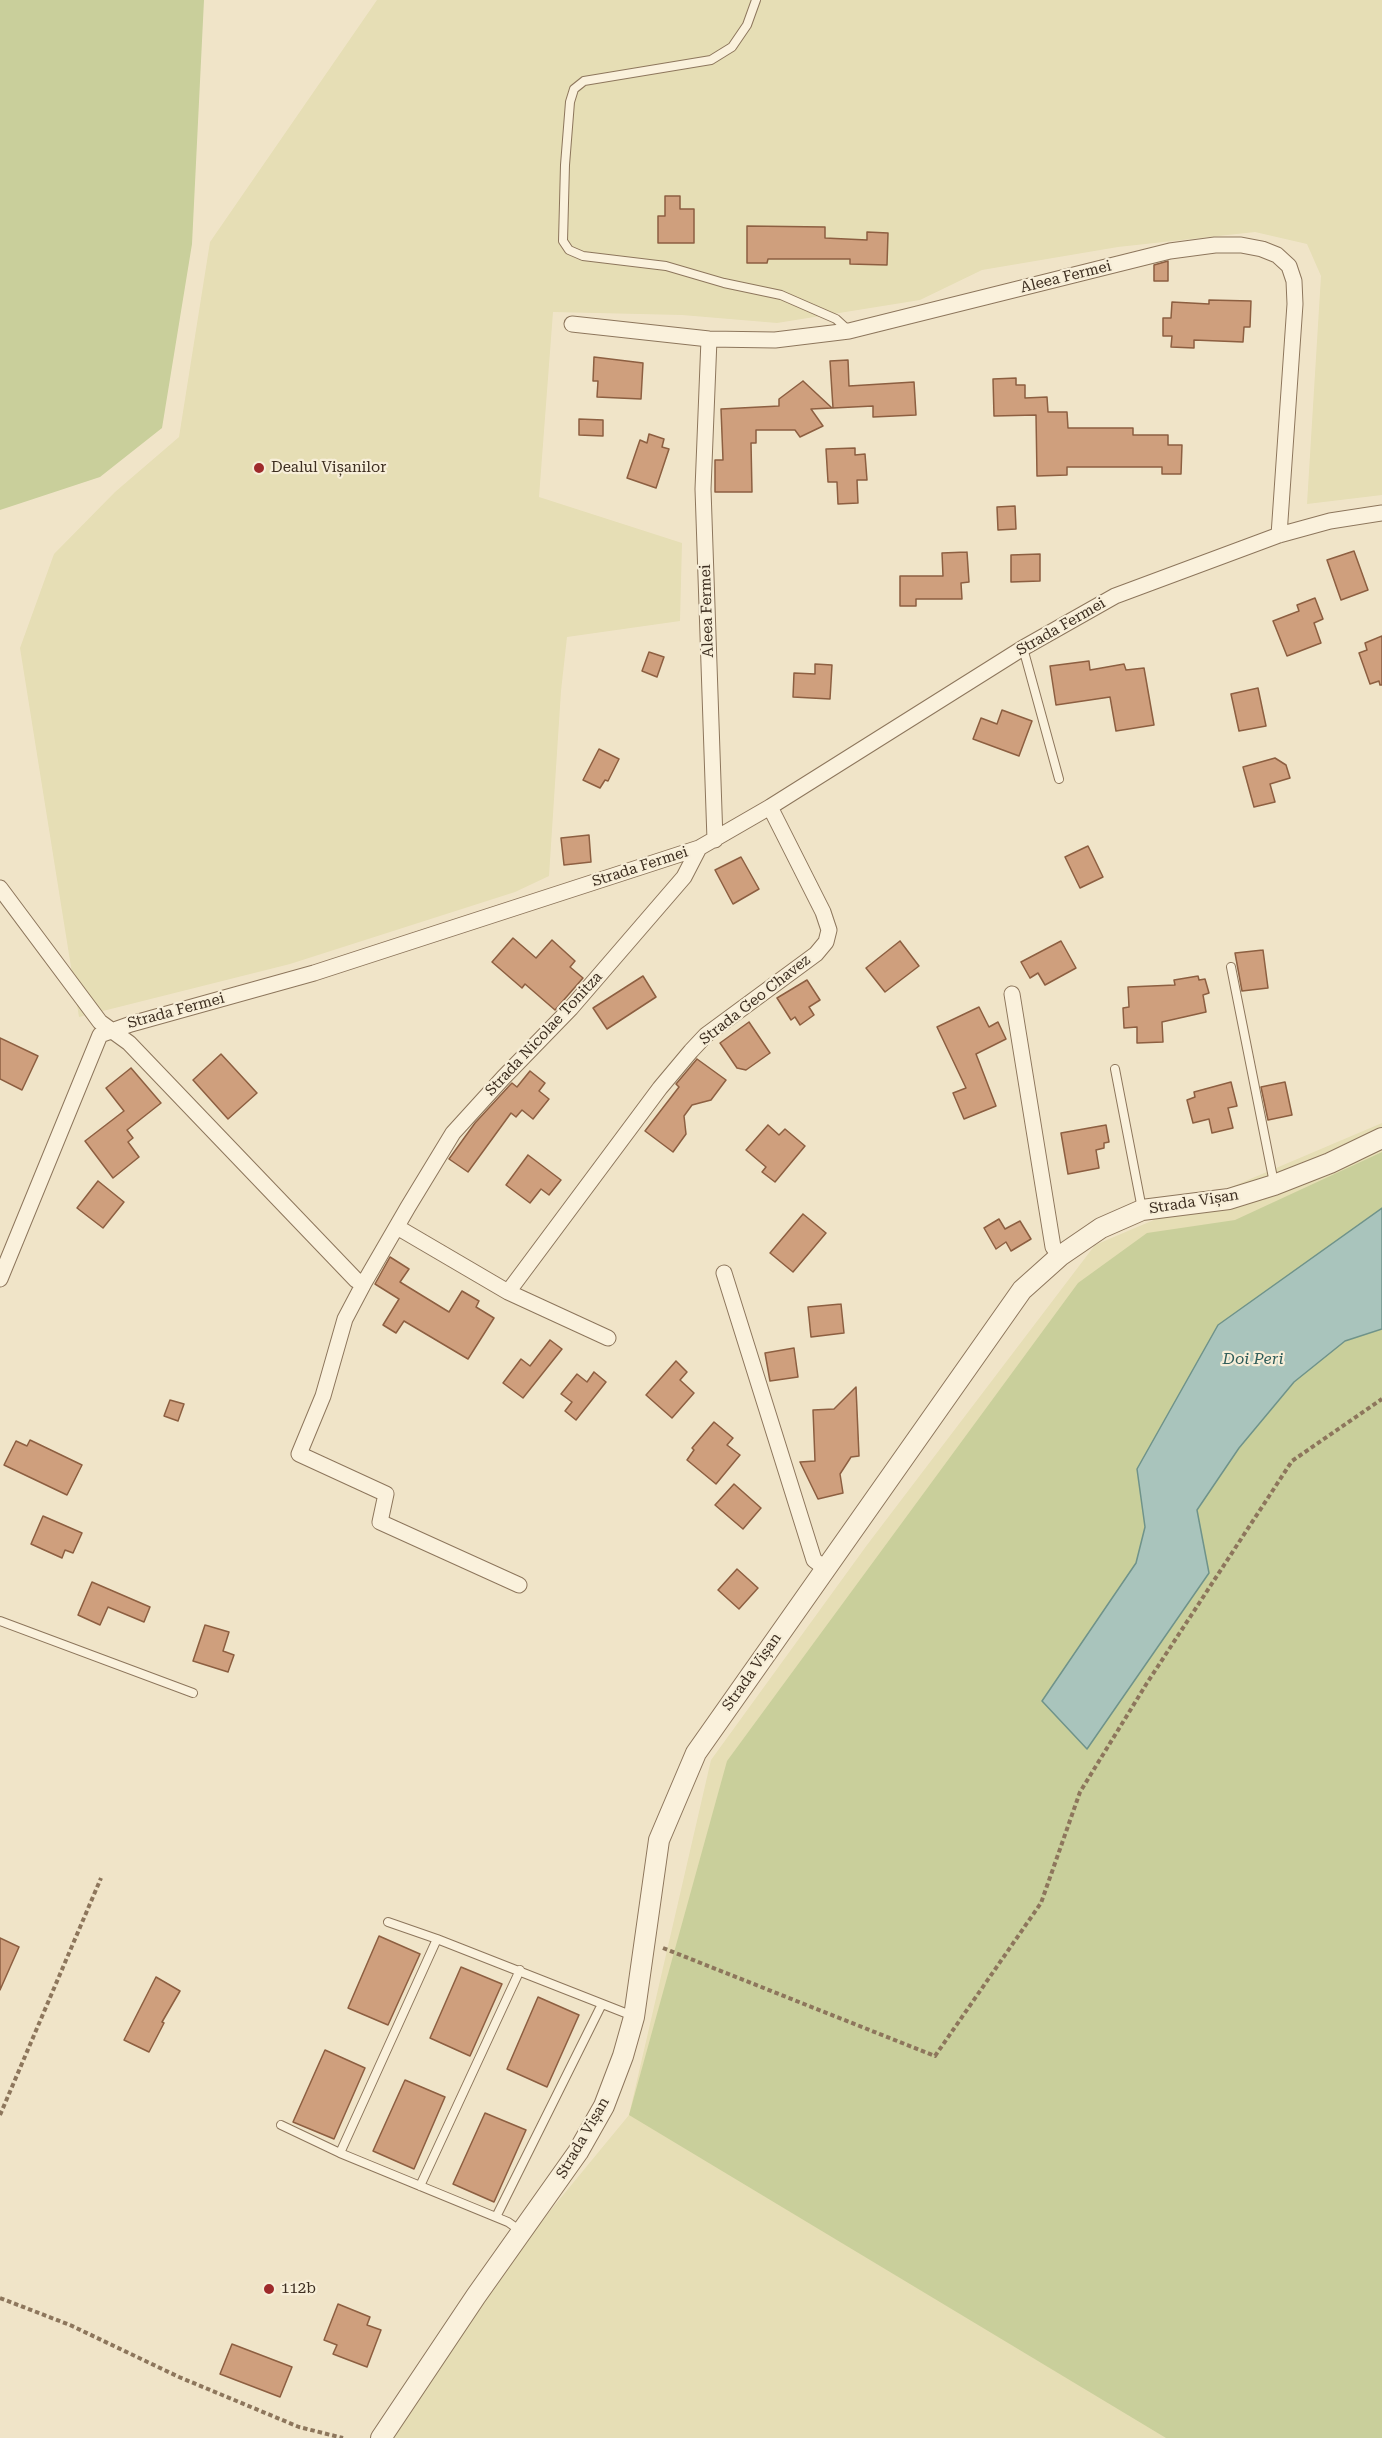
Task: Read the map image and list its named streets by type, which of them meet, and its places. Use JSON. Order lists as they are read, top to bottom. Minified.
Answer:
{"streets":{"street":["Aleea Fermei","Strada Fermei","Strada Geo Chavez","Strada Nicolae Tonitza","Strada Vișan"]},"crossings":[["Aleea Fermei","Strada Fermei"],["Strada Fermei","Strada Geo Chavez"],["Strada Fermei","Strada Nicolae Tonitza"]],"water":["Doi Peri"],"places":["Dealul Vișanilor","112b"]}
